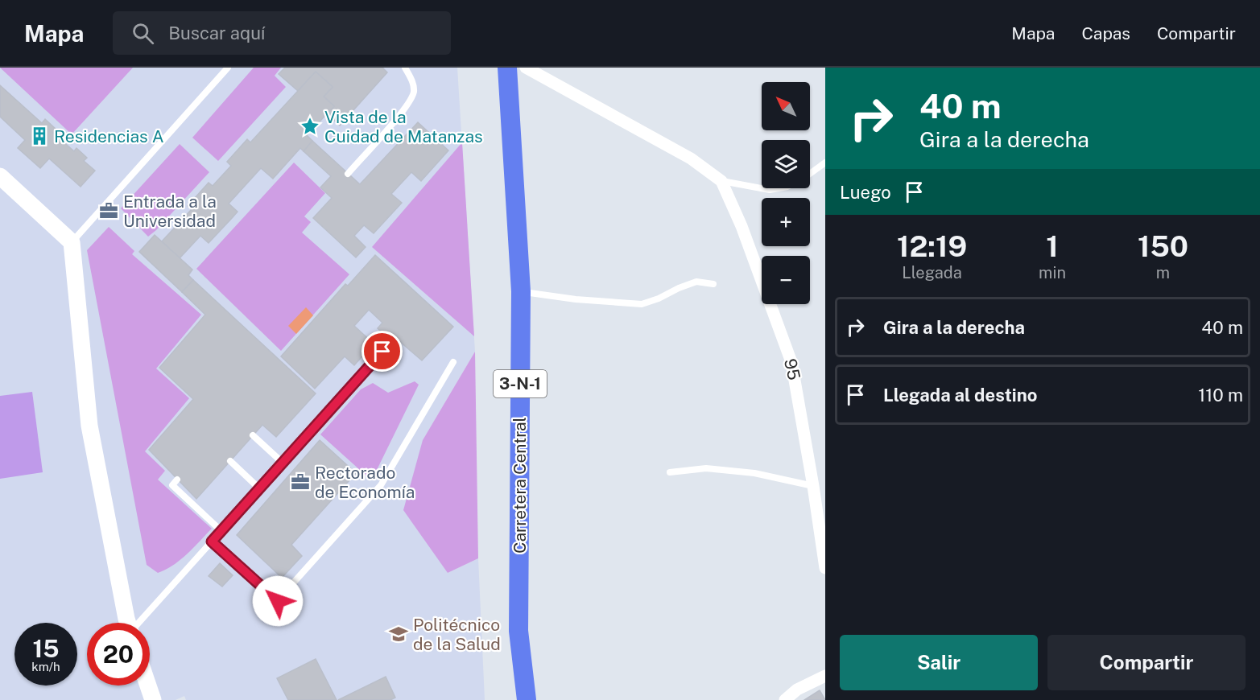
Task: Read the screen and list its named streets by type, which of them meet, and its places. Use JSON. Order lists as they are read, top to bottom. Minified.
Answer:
{"streets":{"main road":["3-N-1","Carretera Central"],"street":["95"]},"places":{"place":["Vista de la Cuidad de Matanzas"],"building":["Residencias A"],"office":["Entrada a la Universidad","Rectorado de Economía"],"school or university":["Politécnico de la Salud"]},"north":"top left","page":{"header":"Mapa","search":"Buscar aquí","nav":["Mapa","Capas","Compartir"],"turn":["40 m","Gira a la derecha"],"map_buttons":["+","−"],"then":"Luego","eta":["12:19","Llegada","1","min","150","m"],"list":[{"name":"Gira a la derecha","value":"40 m"},{"name":"Llegada al destino","value":"110 m"}],"speed":"15 km/h","limit":"20","buttons":["Salir","Compartir"]}}
